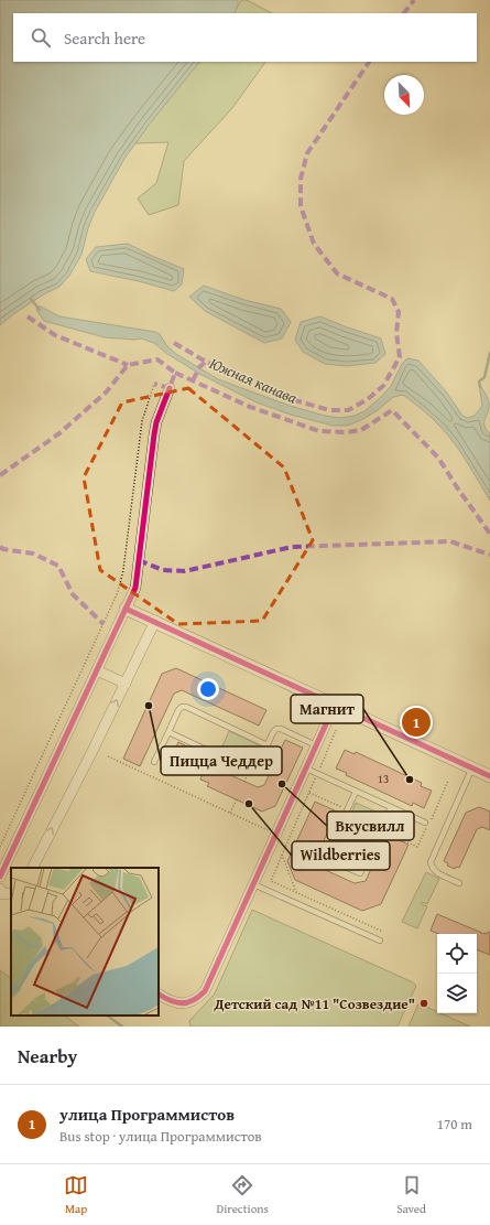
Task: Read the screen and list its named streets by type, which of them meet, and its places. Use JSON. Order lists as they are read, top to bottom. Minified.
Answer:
{"water":["Южная канава"],"places":["Пицца Чеддер","Магнит","Вкусвилл","Wildberries","Детский сад №11 \"Созвездие\""],"house_numbers":["13"],"north":"bottom right","page":{"search":"Search here","pins":"1","heading":"Nearby","list":[{"mark":"1","name":"улица Программистов","note":"Bus stop · улица Программистов","value":"170 m"}],"nav":["Map","Directions","Saved"]}}
